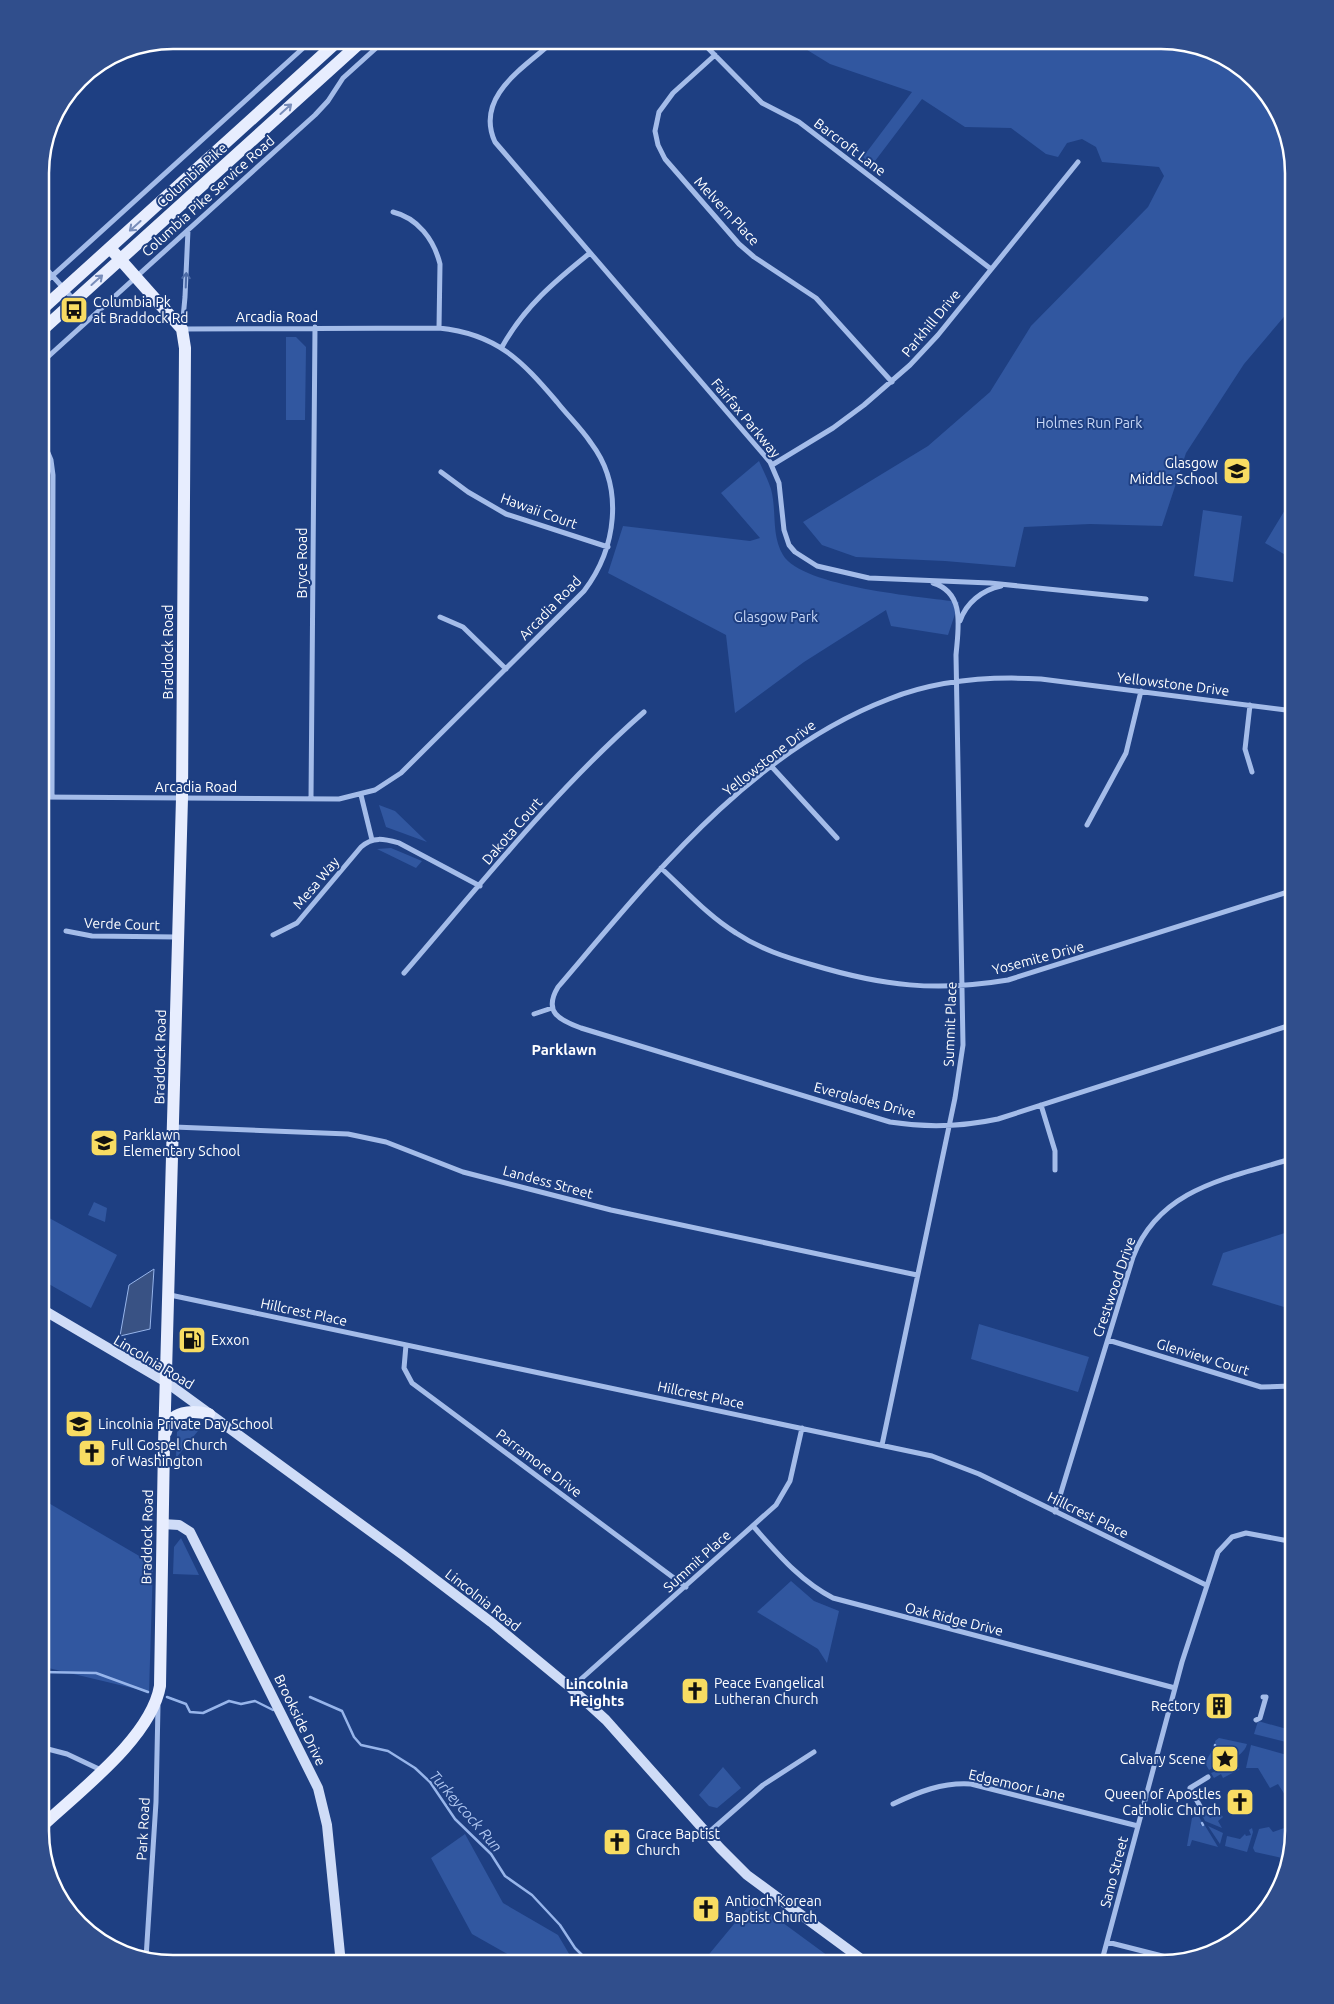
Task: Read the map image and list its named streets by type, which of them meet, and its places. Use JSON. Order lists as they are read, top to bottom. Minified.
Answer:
{"streets":{"main road":["Columbia Pike","Braddock Road","Lincolnia Road","Brookside Drive"],"street":["Barcroft Lane","Columbia Pike Service Road","Melvern Place","Arcadia Road","Parkhill Drive","Fairfax Parkway","Hawaii Court","Bryce Road","Yellowstone Drive","Dakota Court","Mesa Way","Verde Court","Yosemite Drive","Summit Place","Everglades Drive","Landess Street","Crestwood Drive","Hillcrest Place","Glenview Court","Parramore Drive","Oak Ridge Drive","Edgemoor Lane","Park Road","Sano Street"]},"crossings":[["Barcroft Lane","Melvern Place"],["Barcroft Lane","Parkhill Drive"],["Columbia Pike Service Road","Braddock Road"],["Melvern Place","Parkhill Drive"],["Arcadia Road","Hawaii Court"],["Arcadia Road","Bryce Road"],["Arcadia Road","Braddock Road"],["Parkhill Drive","Fairfax Parkway"],["Fairfax Parkway","Summit Place"],["Braddock Road","Verde Court"],["Braddock Road","Landess Street"],["Braddock Road","Hillcrest Place"],["Braddock Road","Lincolnia Road"],["Braddock Road","Brookside Drive"],["Braddock Road","Park Road"],["Yellowstone Drive","Yosemite Drive"],["Yellowstone Drive","Summit Place"],["Yellowstone Drive","Everglades Drive"],["Yosemite Drive","Summit Place"],["Summit Place","Everglades Drive"],["Summit Place","Landess Street"],["Summit Place","Hillcrest Place"],["Summit Place","Lincolnia Road"],["Summit Place","Parramore Drive"],["Summit Place","Oak Ridge Drive"],["Crestwood Drive","Hillcrest Place"],["Crestwood Drive","Glenview Court"],["Hillcrest Place","Parramore Drive"],["Hillcrest Place","Sano Street"],["Oak Ridge Drive","Sano Street"],["Edgemoor Lane","Sano Street"]],"districts":["Parklawn","Lincolnia Heights"],"water":["Turkeycock Run"],"parks":["Holmes Run Park","Glasgow Park"],"places":{"bus stop":["Columbia Pk at Braddock Rd"],"school or university":["Glasgow Middle School","Parklawn Elementary School","Lincolnia Private Day School"],"fuel station":["Exxon"],"church":["Full Gospel Church of Washington","Peace Evangelical Lutheran Church","Queen of Apostles Catholic Church","Grace Baptist Church","Antioch Korean Baptist Church"],"building":["Rectory"],"place":["Calvary Scene"]}}
